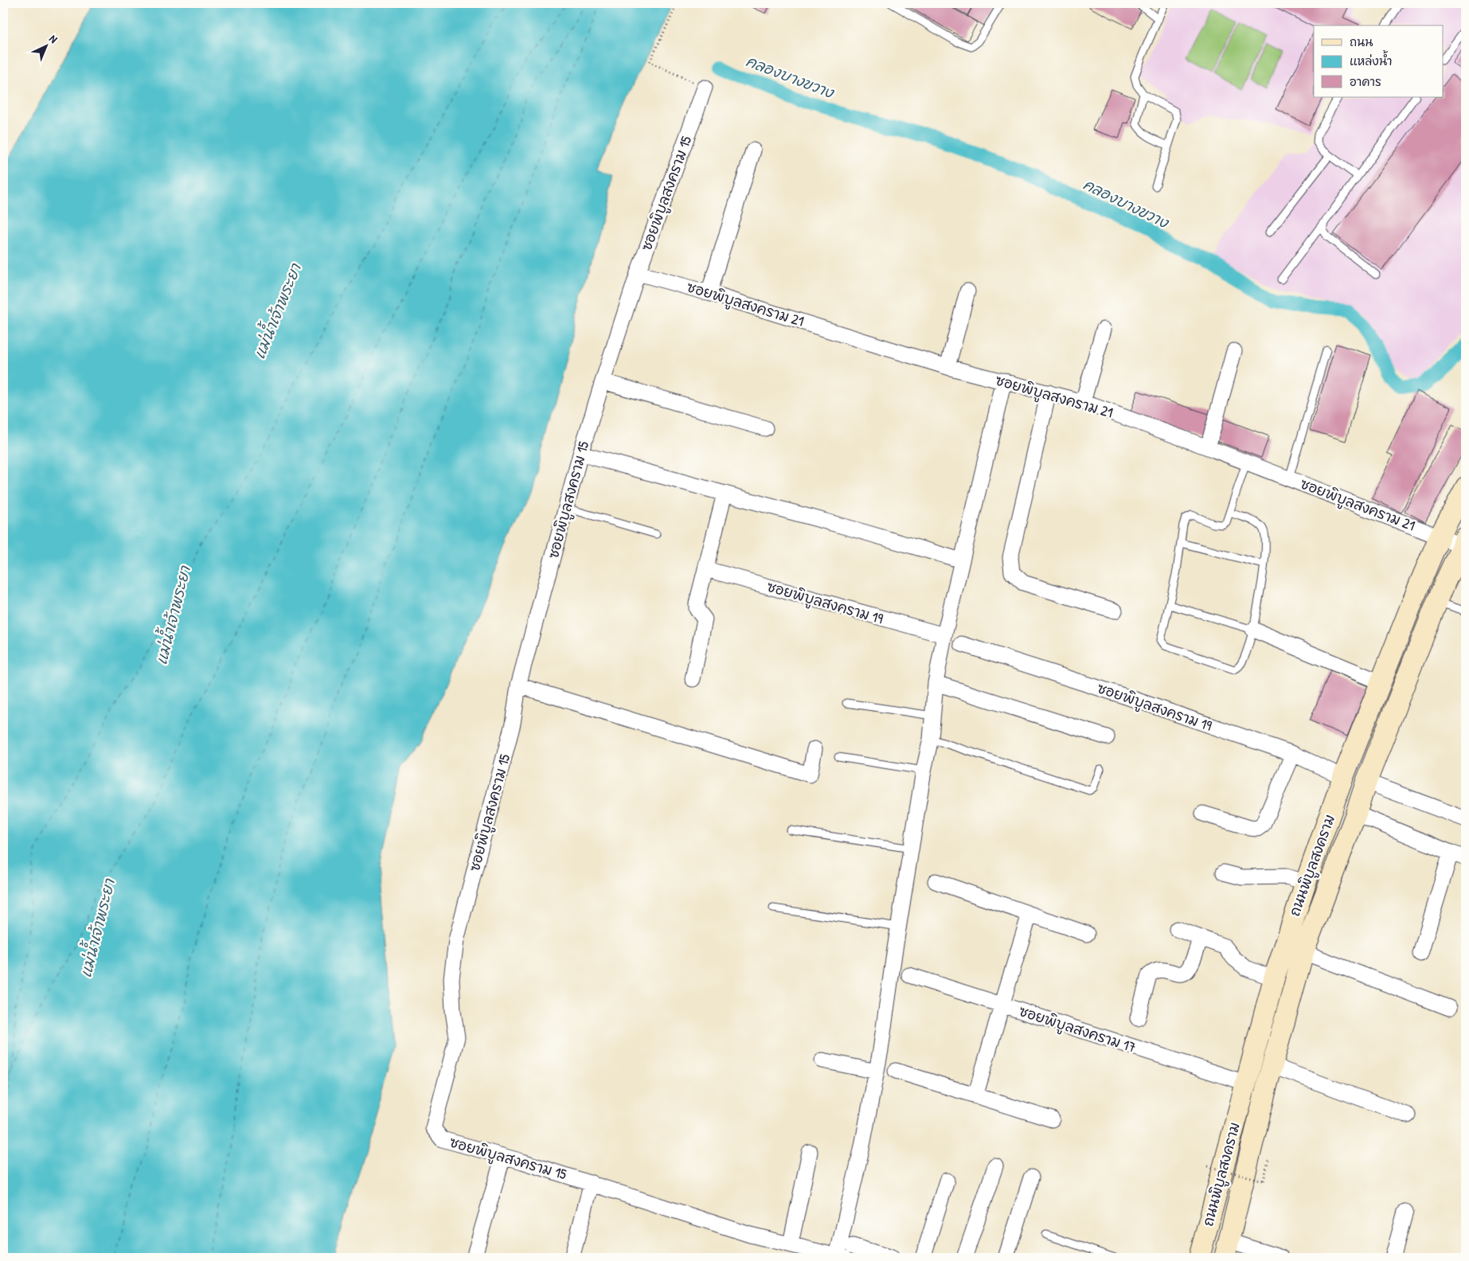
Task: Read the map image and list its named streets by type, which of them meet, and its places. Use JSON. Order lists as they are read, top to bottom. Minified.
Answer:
{"streets":{"main road":["ถนนพิบูลสงคราม"],"street":["ซอยพิบูลสงคราม 15","ซอยพิบูลสงคราม 21","ซอยพิบูลสงคราม 19","ซอยพิบูลสงคราม 17"]},"crossings":[["ซอยพิบูลสงคราม 15","ซอยพิบูลสงคราม 21"],["ซอยพิบูลสงคราม 21","ถนนพิบูลสงคราม"],["ซอยพิบูลสงคราม 19","ถนนพิบูลสงคราม"],["ถนนพิบูลสงคราม","ซอยพิบูลสงคราม 17"]],"water":["คลองบางขวาง","แม่น้ำเจ้าพระยา"],"legend":["ถนน","แหล่งน้ำ","อาคาร"],"north":"top right"}
